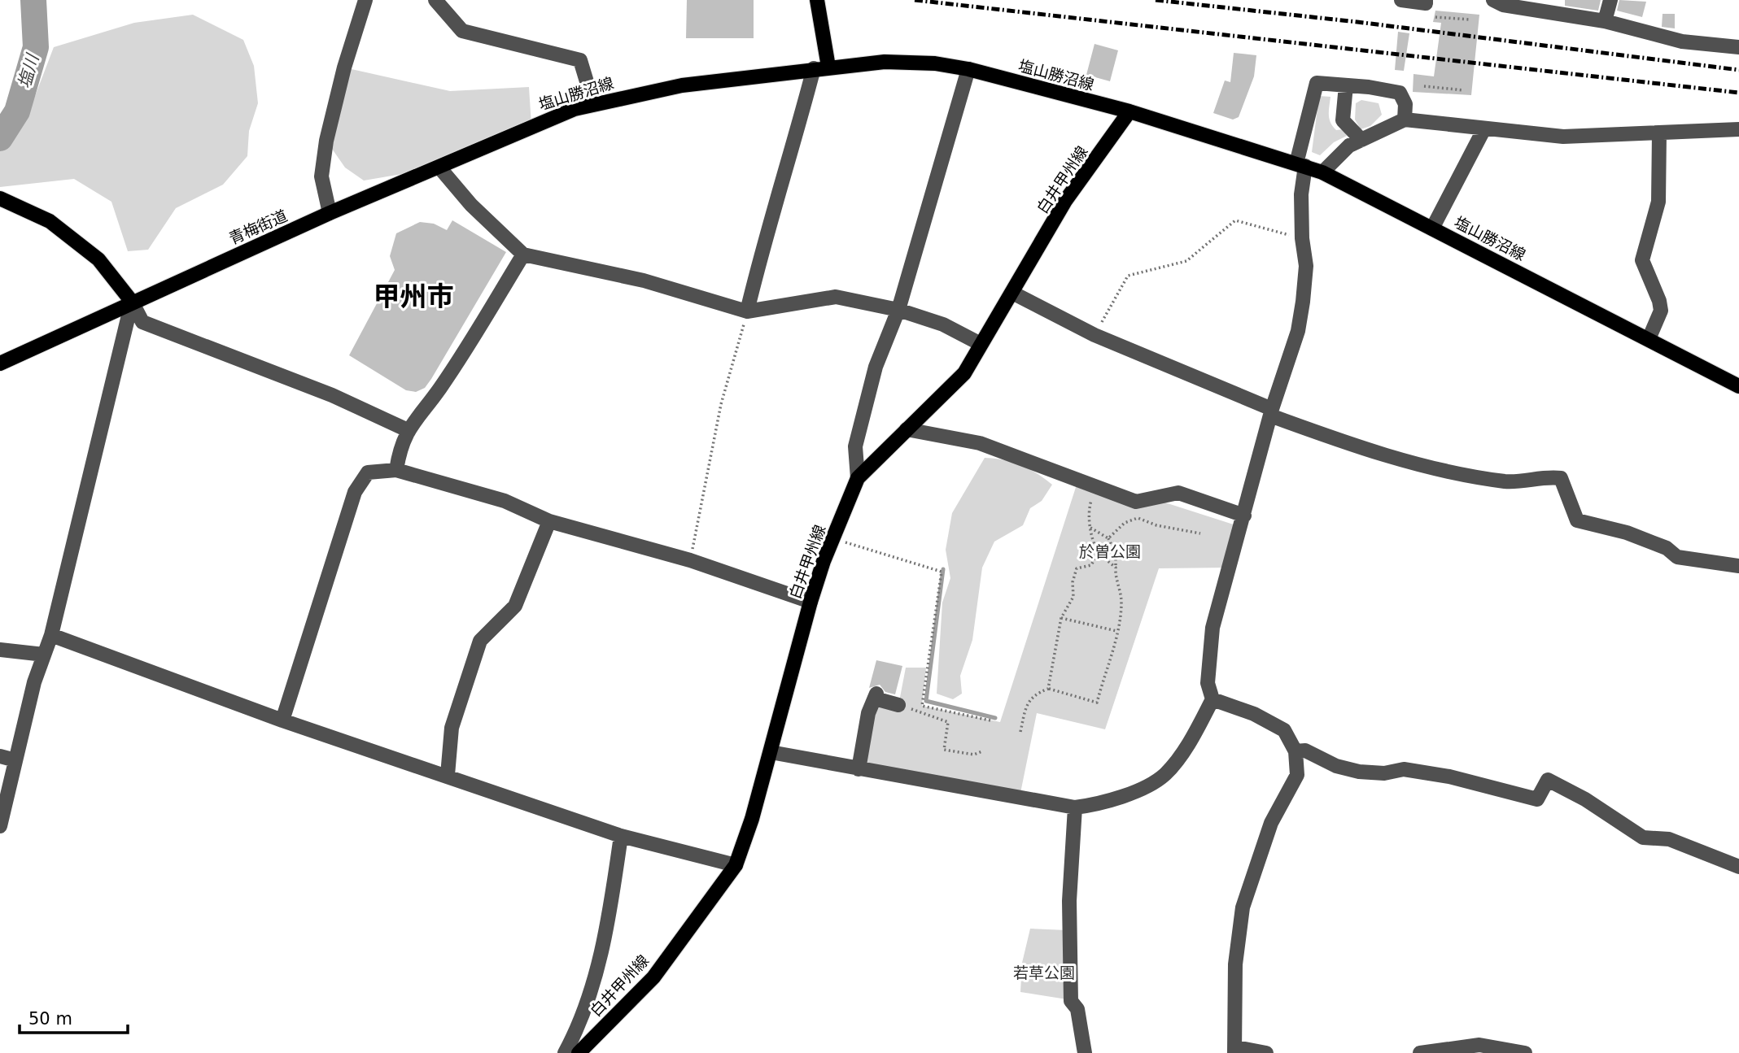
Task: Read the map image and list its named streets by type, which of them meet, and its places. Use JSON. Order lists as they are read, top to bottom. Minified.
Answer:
{"streets":{"main road":["塩山勝沼線","白井甲州線","青梅街道"]},"crossings":[["塩山勝沼線","白井甲州線"],["塩山勝沼線","青梅街道"]],"districts":["甲州市"],"water":["塩川"],"parks":["於曽公園","若草公園"],"scale_bar":"50 m"}
